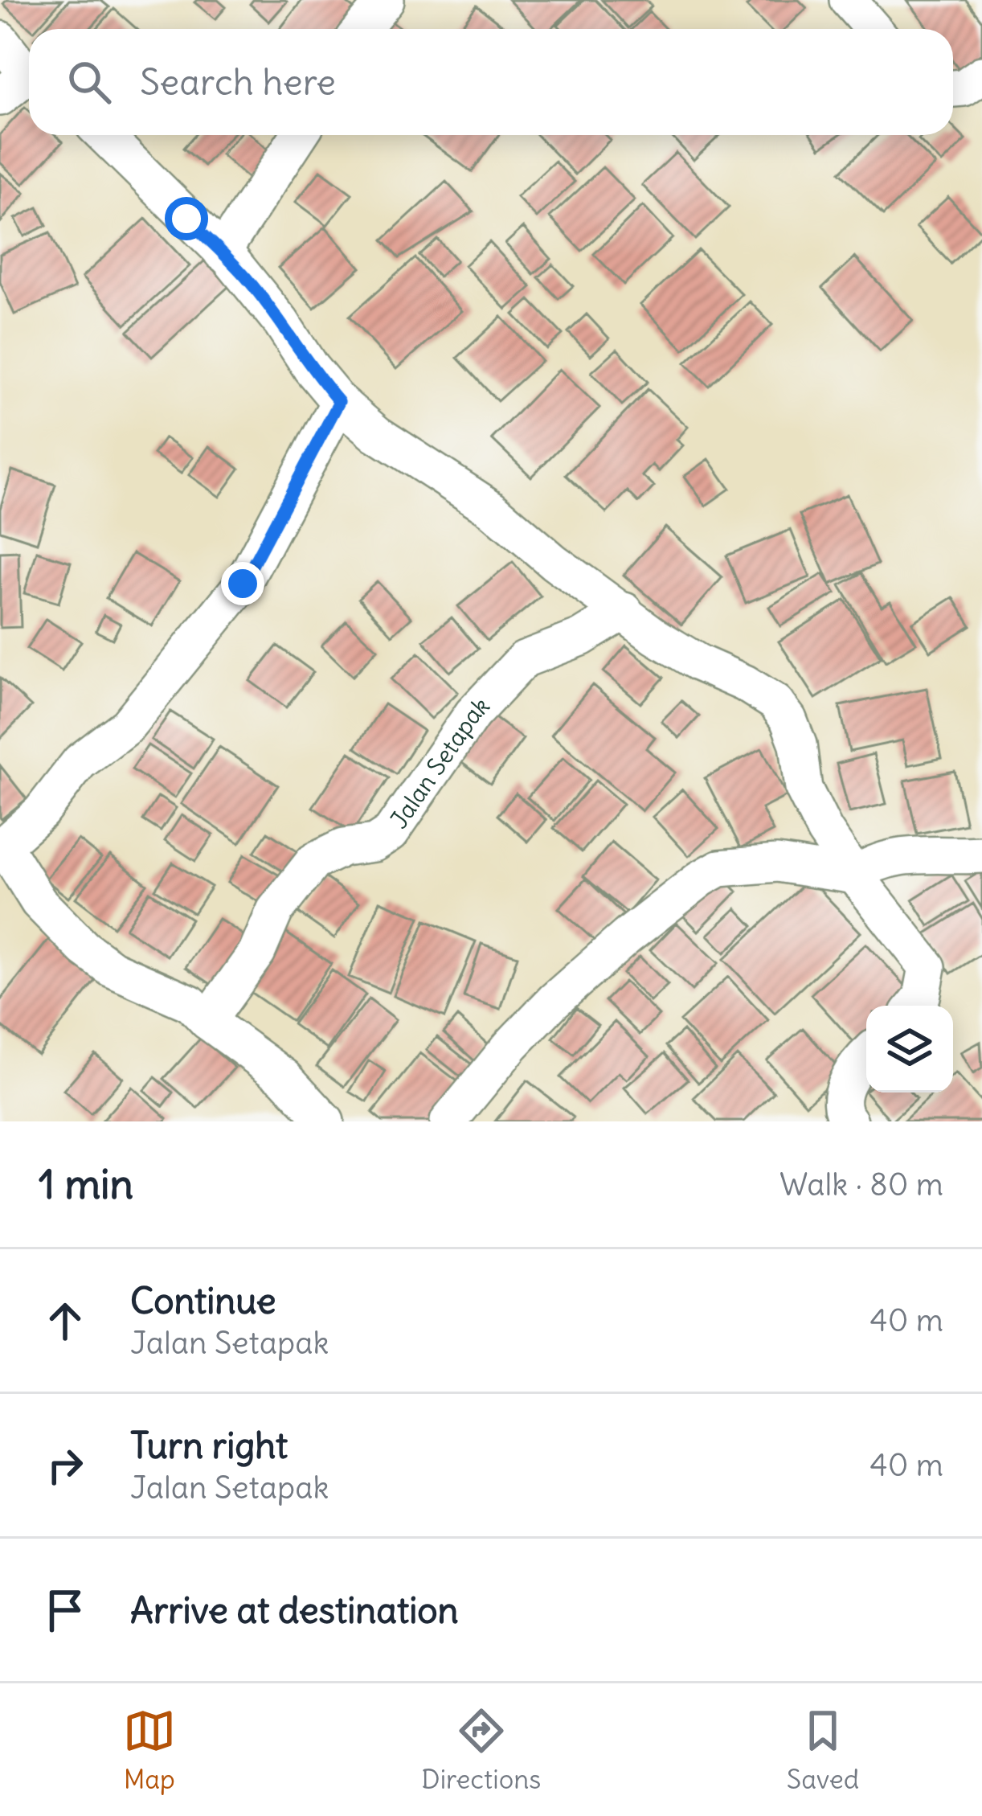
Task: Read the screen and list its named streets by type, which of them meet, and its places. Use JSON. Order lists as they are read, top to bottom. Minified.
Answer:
{"streets":{"street":["Jalan Setapak"]},"page":{"search":"Search here","heading":["1 min","Walk · 80 m"],"list":[["Continue","Jalan Setapak","40 m"],["Turn right","Jalan Setapak","40 m"],"Arrive at destination"],"nav":["Map","Directions","Saved"]}}
